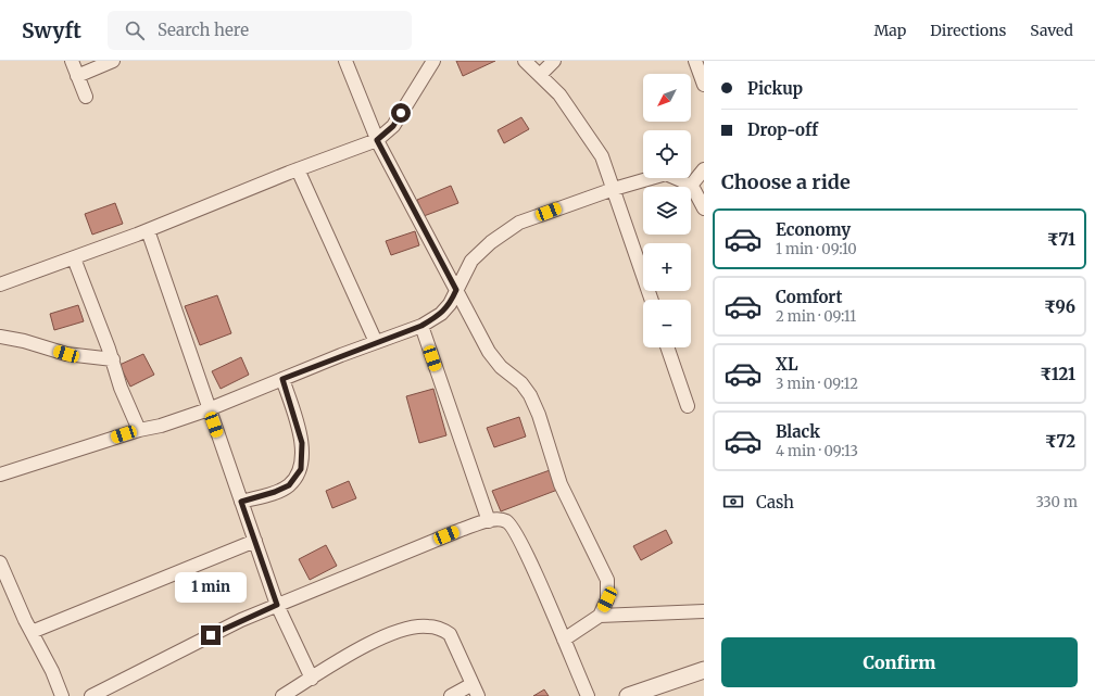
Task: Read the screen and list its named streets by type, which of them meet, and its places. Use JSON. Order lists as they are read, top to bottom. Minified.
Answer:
{"north":"bottom left","page":{"header":"Swyft","search":"Search here","nav":["Map","Directions","Saved"],"banner":["Pickup","Drop-off"],"map_buttons":["+","−"],"heading":"Choose a ride","list":[{"name":"Economy","note":"1 min · 09:10","value":"₹71"},{"name":"Comfort","note":"2 min · 09:11","value":"₹96"},{"name":"XL","note":"3 min · 09:12","value":"₹121"},{"name":"Black","note":"4 min · 09:13","value":"₹72"}],"pay":["Cash","330 m"],"bubble":"1 min","buttons":"Confirm"}}
